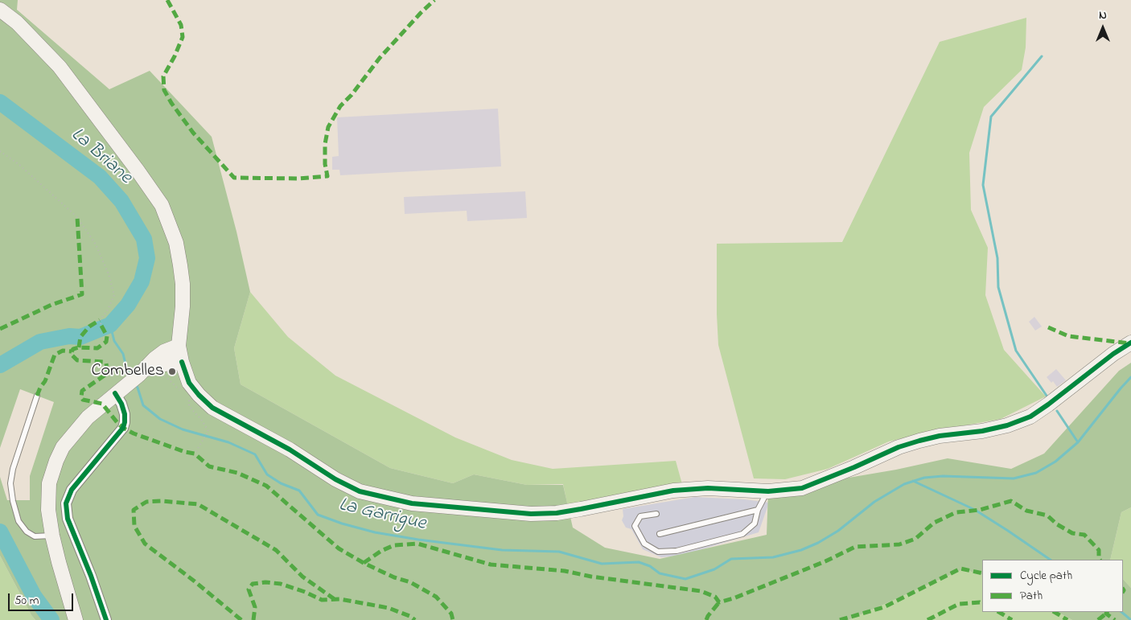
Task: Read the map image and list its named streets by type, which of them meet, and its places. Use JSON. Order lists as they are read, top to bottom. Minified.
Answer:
{"water":["La Briane","La Garrigue"],"places":["Combelles"],"legend":["Cycle path","Path"],"scale_bar":"50 m","north":"top"}
